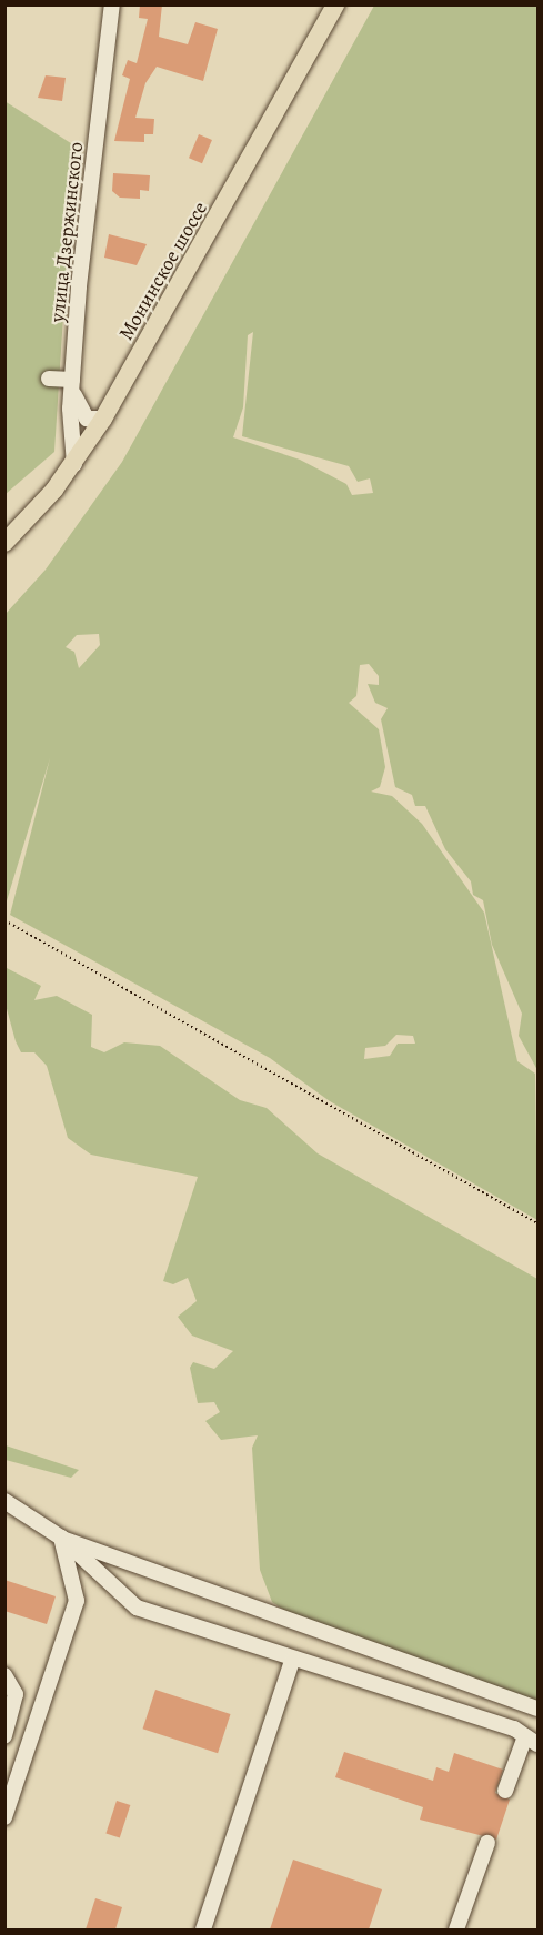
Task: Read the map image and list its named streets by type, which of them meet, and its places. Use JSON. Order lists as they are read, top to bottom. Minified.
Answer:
{"streets":{"main road":["Монинское шоссе"],"street":["улица Дзержинского"]},"crossings":[["улица Дзержинского","Монинское шоссе"]]}
